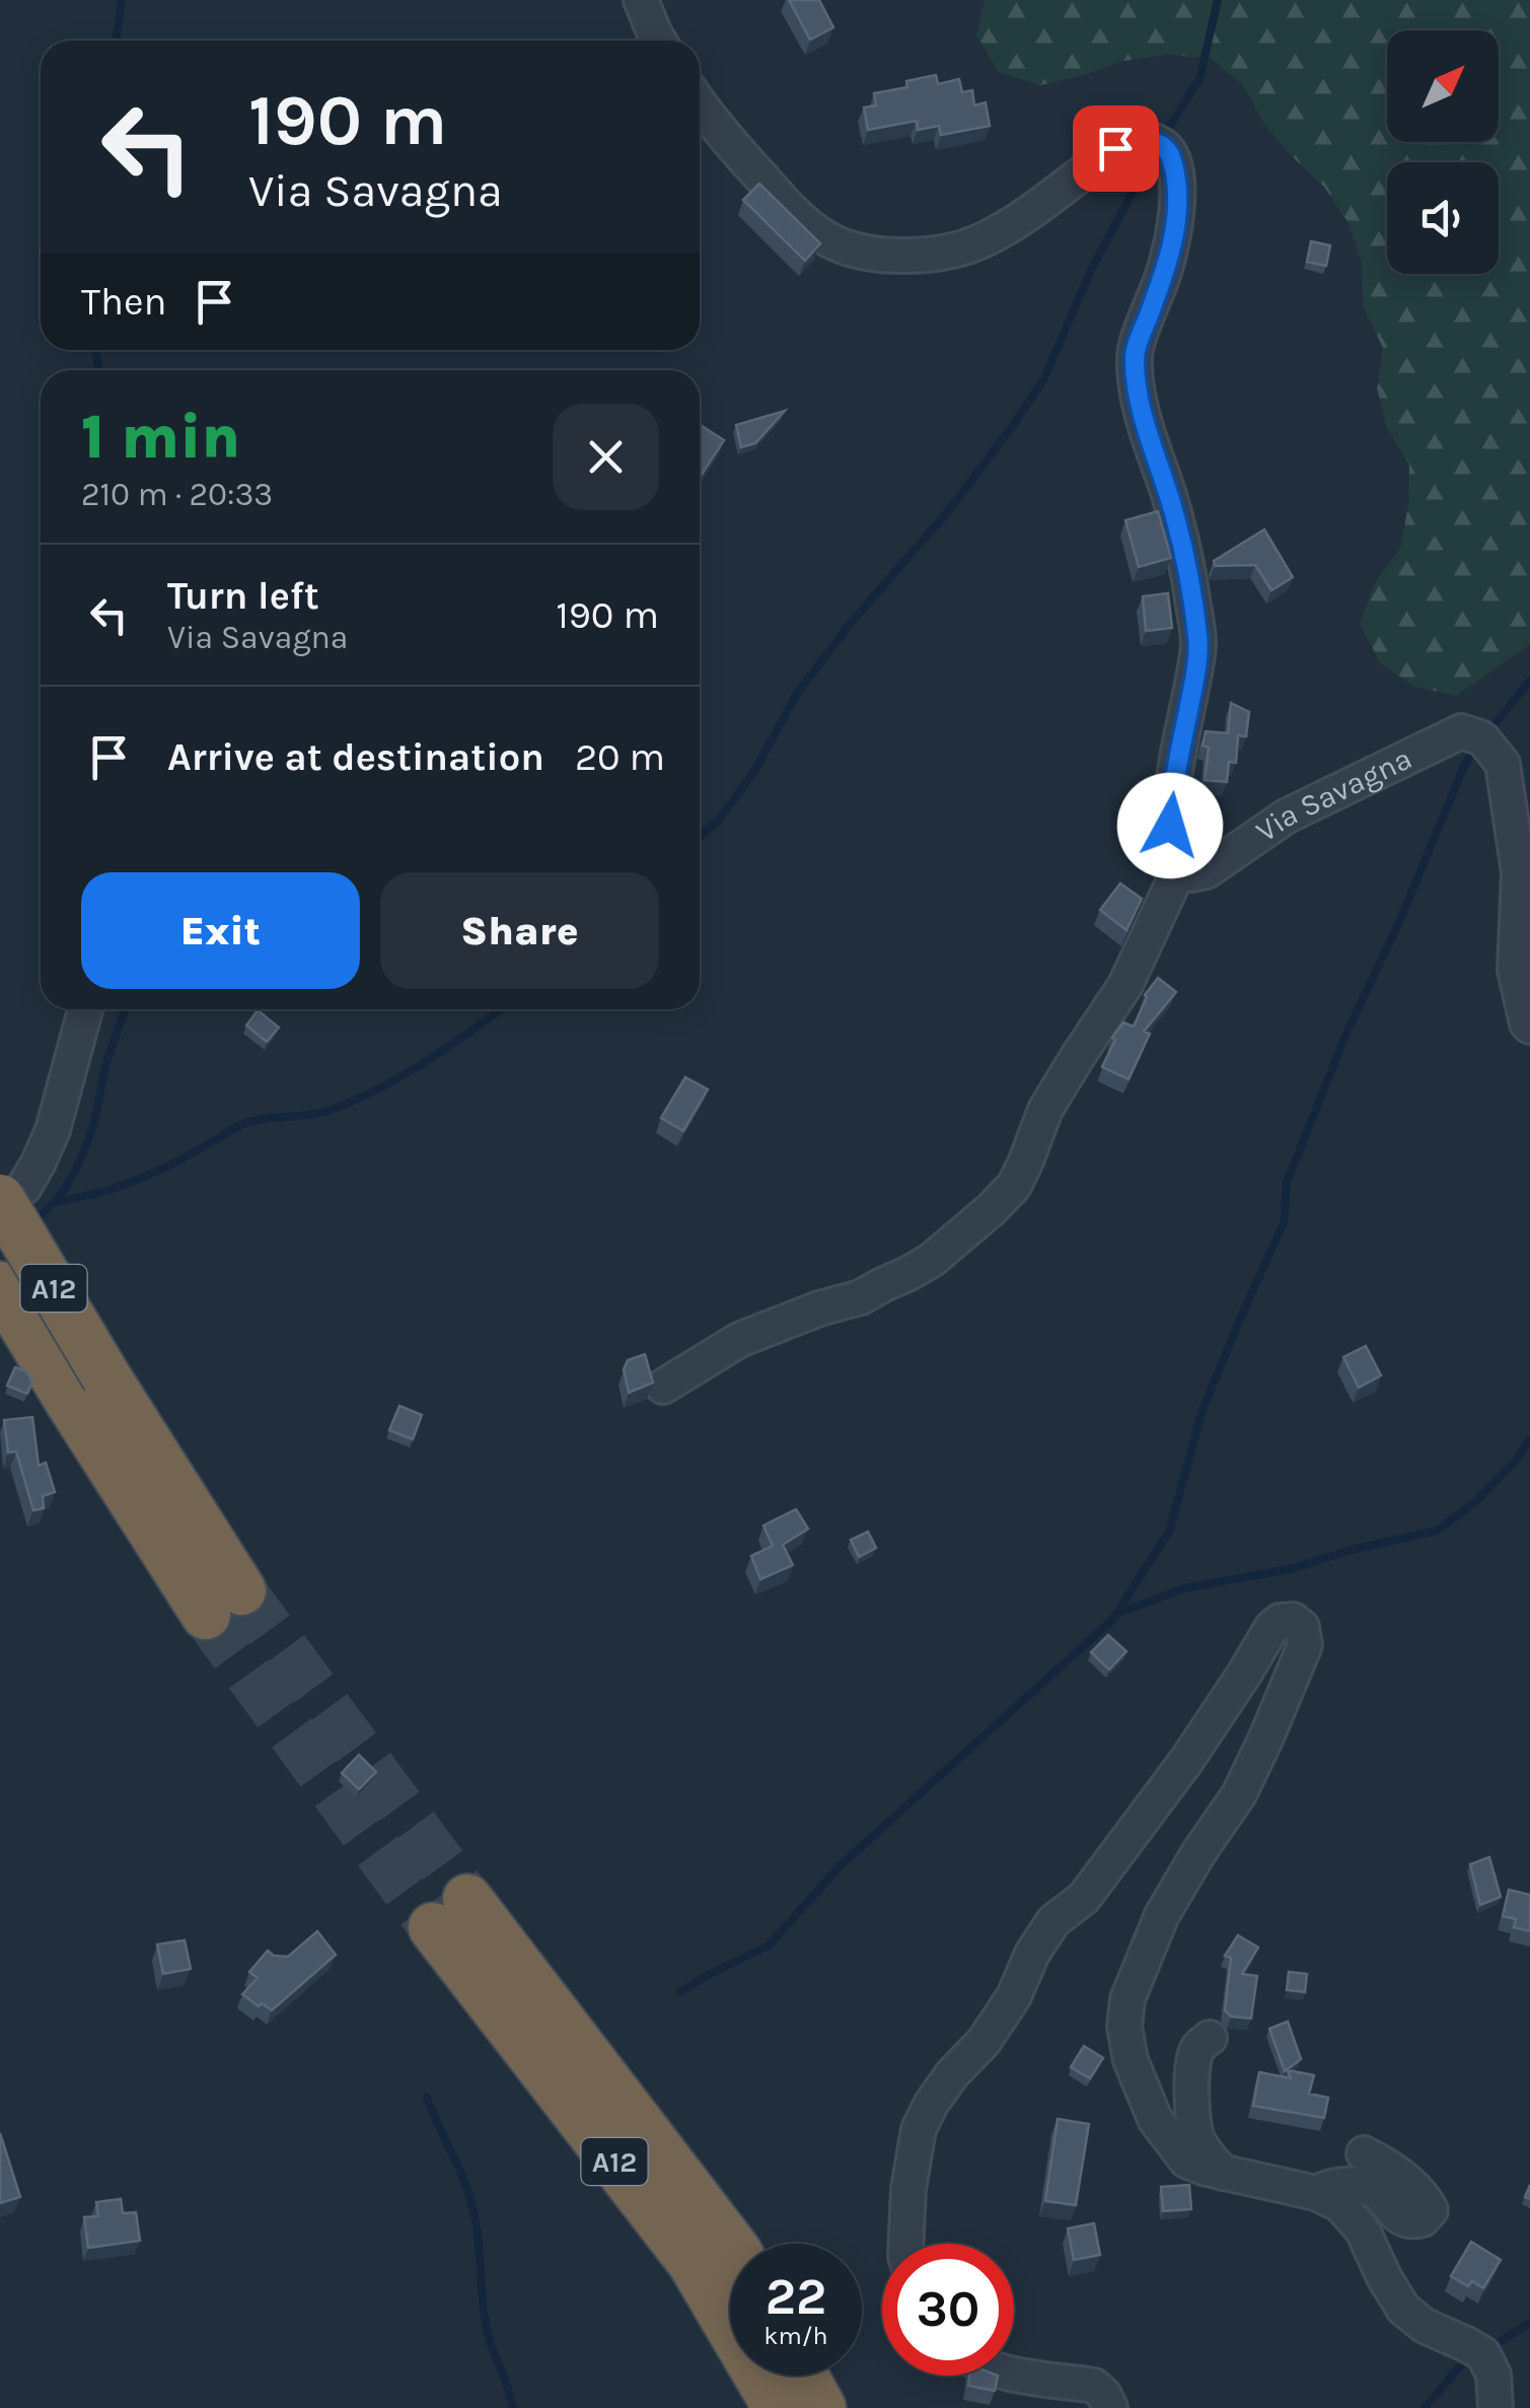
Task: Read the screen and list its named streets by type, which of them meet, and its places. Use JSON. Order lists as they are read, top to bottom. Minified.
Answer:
{"streets":{"highway":["A12"],"street":["Via Savagna"]},"north":"top right","page":{"turn":["190 m","Via Savagna"],"then":"Then","heading":["1 min","210 m · 20:33"],"list":[{"name":"Turn left","note":"Via Savagna","value":"190 m"},{"name":"Arrive at destination","value":"20 m"}],"buttons":["Exit","Share"],"speed":"22 km/h","limit":"30"}}
